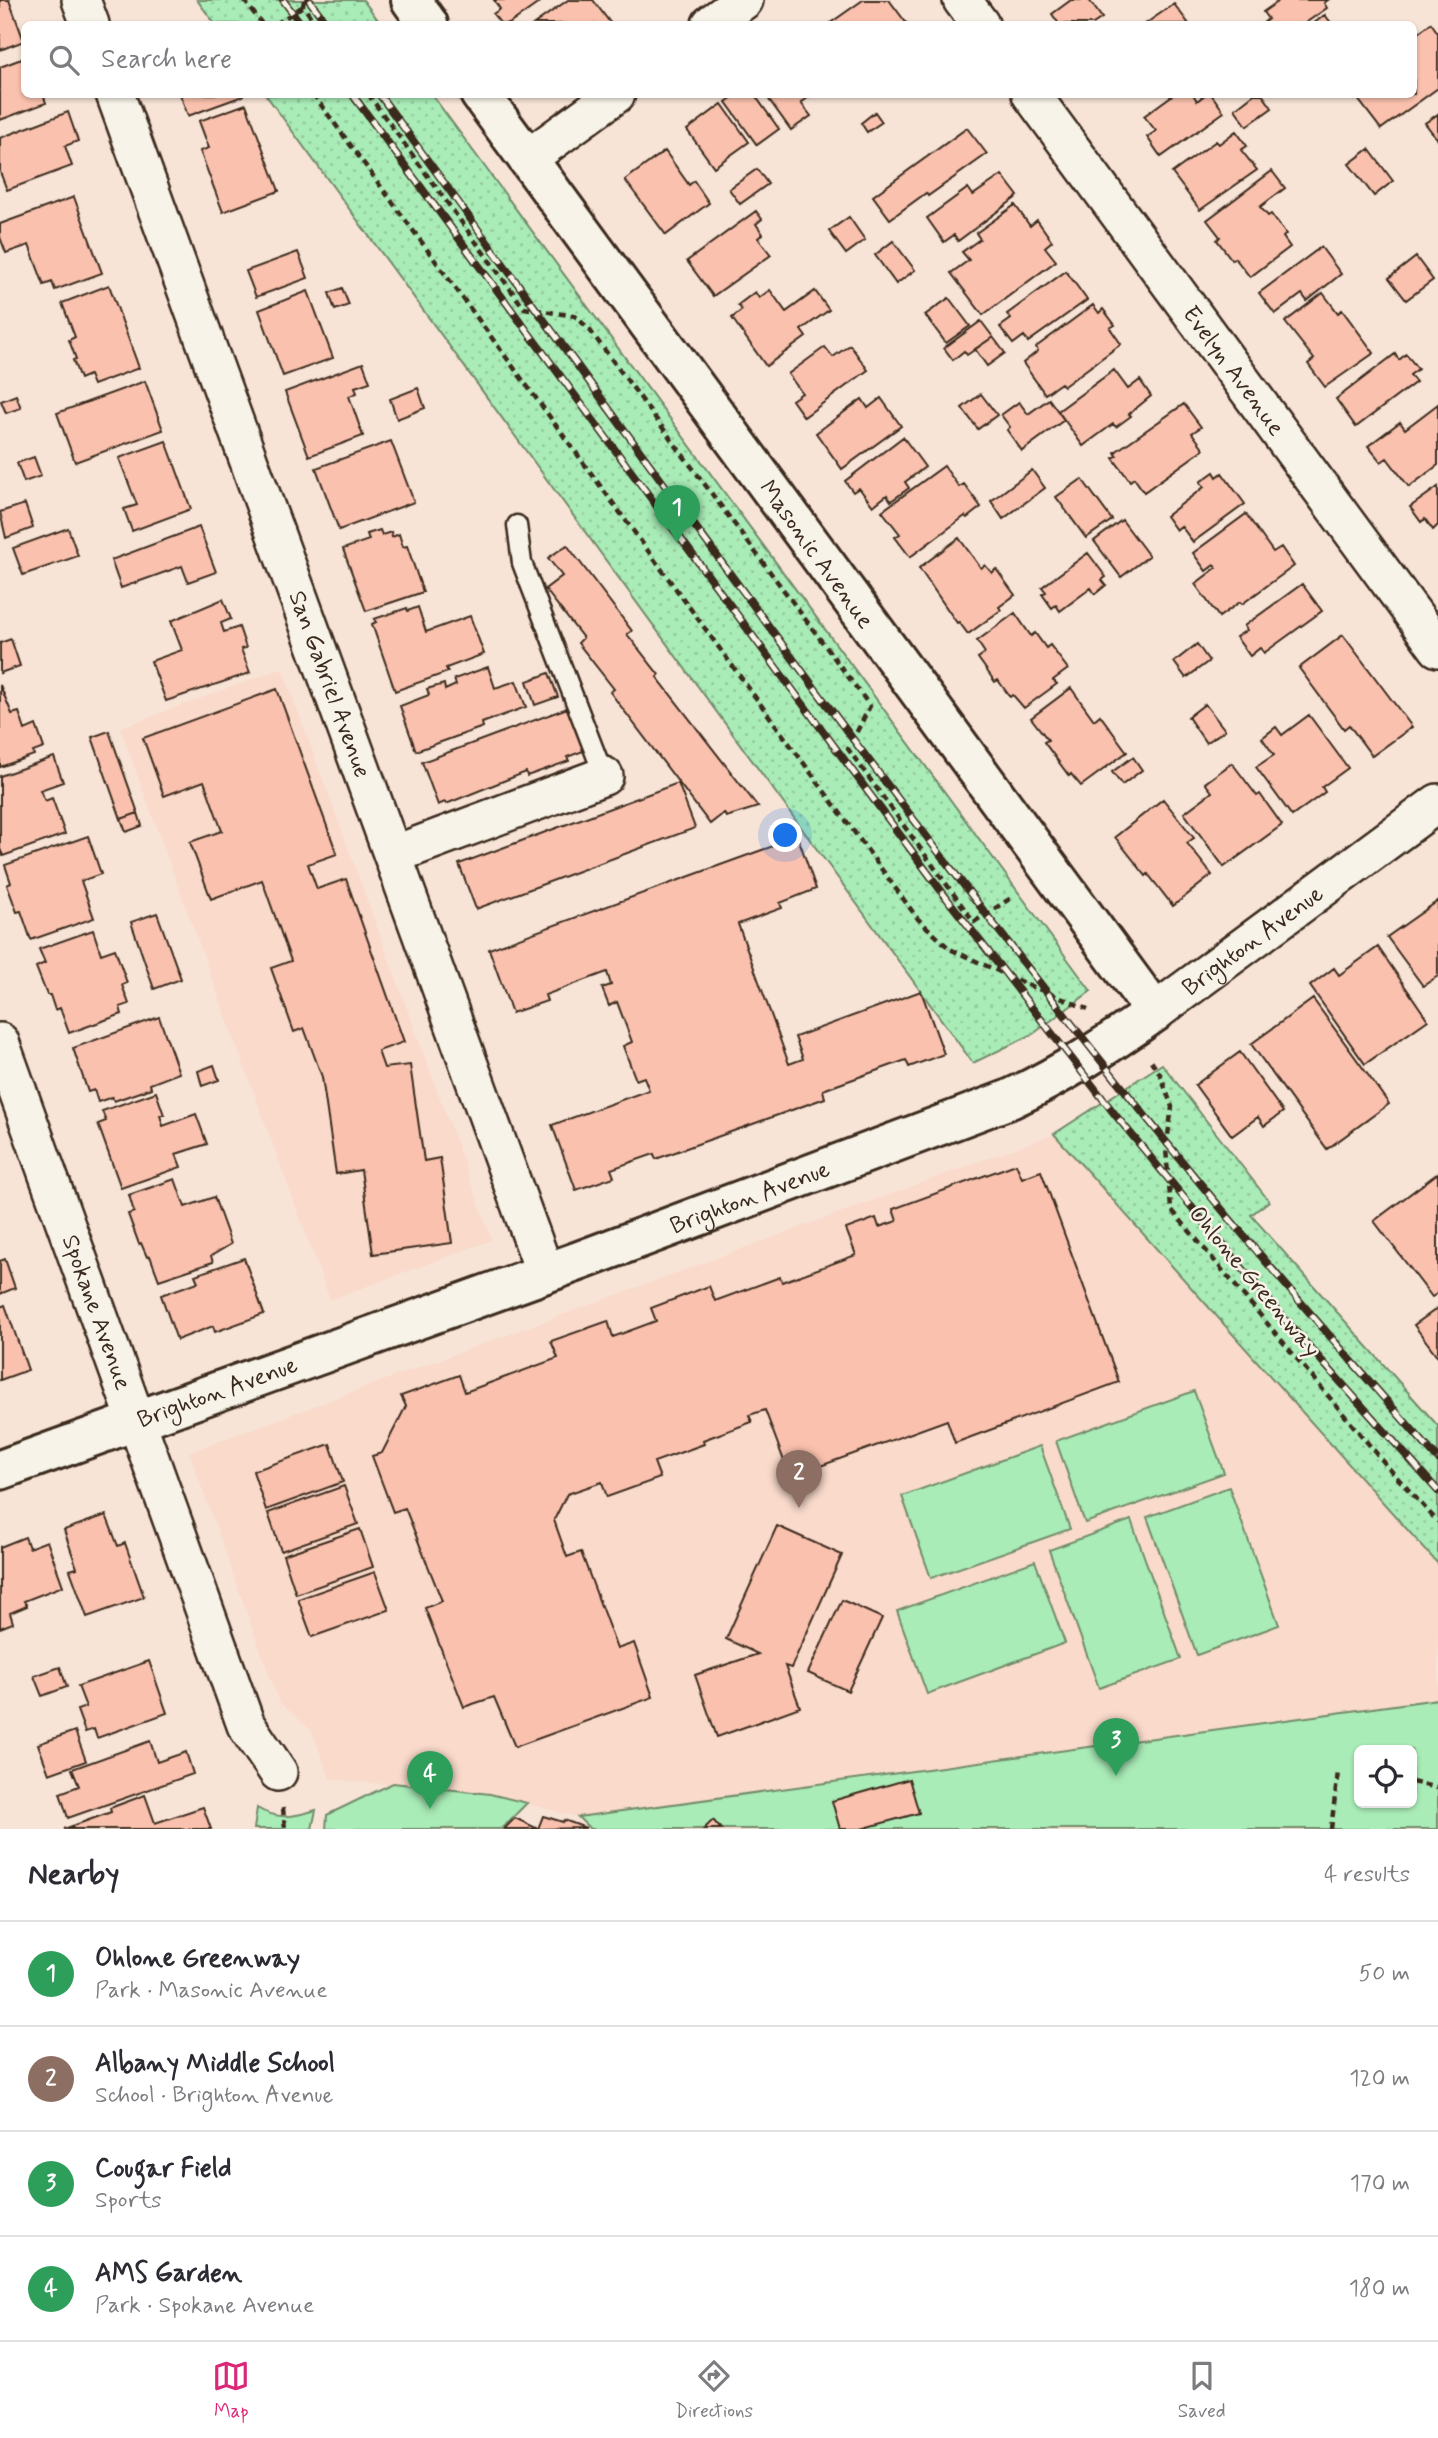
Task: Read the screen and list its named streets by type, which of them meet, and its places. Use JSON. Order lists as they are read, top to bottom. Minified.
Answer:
{"streets":{"street":["Evelyn Avenue","Masonic Avenue","San Gabriel Avenue","Brighton Avenue","Spokane Avenue"],"path":["Ohlone Greenway"]},"crossings":[["Masonic Avenue","Brighton Avenue"],["San Gabriel Avenue","Brighton Avenue"],["Brighton Avenue","Ohlone Greenway"],["Brighton Avenue","Spokane Avenue"]],"page":{"search":"Search here","pins":["1","2","3","4"],"heading":["Nearby","4 results"],"list":[{"mark":"1","name":"Ohlone Greenway","note":"Park · Masonic Avenue","value":"50 m"},{"mark":"2","name":"Albany Middle School","note":"School · Brighton Avenue","value":"120 m"},{"mark":"3","name":"Cougar Field","note":"Sports","value":"170 m"},{"mark":"4","name":"AMS Garden","note":"Park · Spokane Avenue","value":"180 m"}],"nav":["Map","Directions","Saved"]}}
